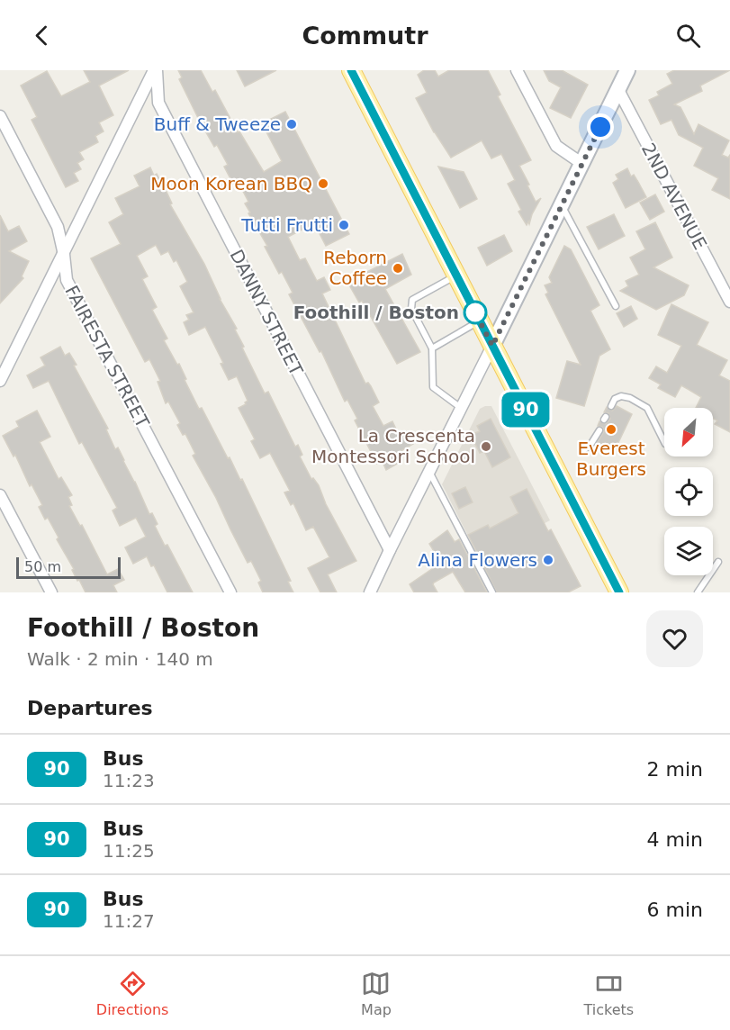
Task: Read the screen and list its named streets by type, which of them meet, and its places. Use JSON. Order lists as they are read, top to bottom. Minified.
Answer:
{"streets":{"street":["2ND AVENUE","DANNY STREET","FAIRESTA STREET"]},"places":["Buff & Tweeze","Moon Korean BBQ","Tutti Frutti","Reborn Coffee","Foothill / Boston","Everest Burgers","La Crescenta Montessori School","Alina Flowers"],"lines":["bus line 90"],"scale_bar":"50 m","north":"bottom left","page":{"header":"Commutr","on_map":"90","scale":"50 m","heading":[["Foothill / Boston","Walk · 2 min · 140 m"],"Departures"],"list":[{"mark":"90","name":"Bus","note":"11:23","value":"2 min"},{"mark":"90","name":"Bus","note":"11:25","value":"4 min"},{"mark":"90","name":"Bus","note":"11:27","value":"6 min"}],"tabs":["Directions","Map","Tickets"]}}
